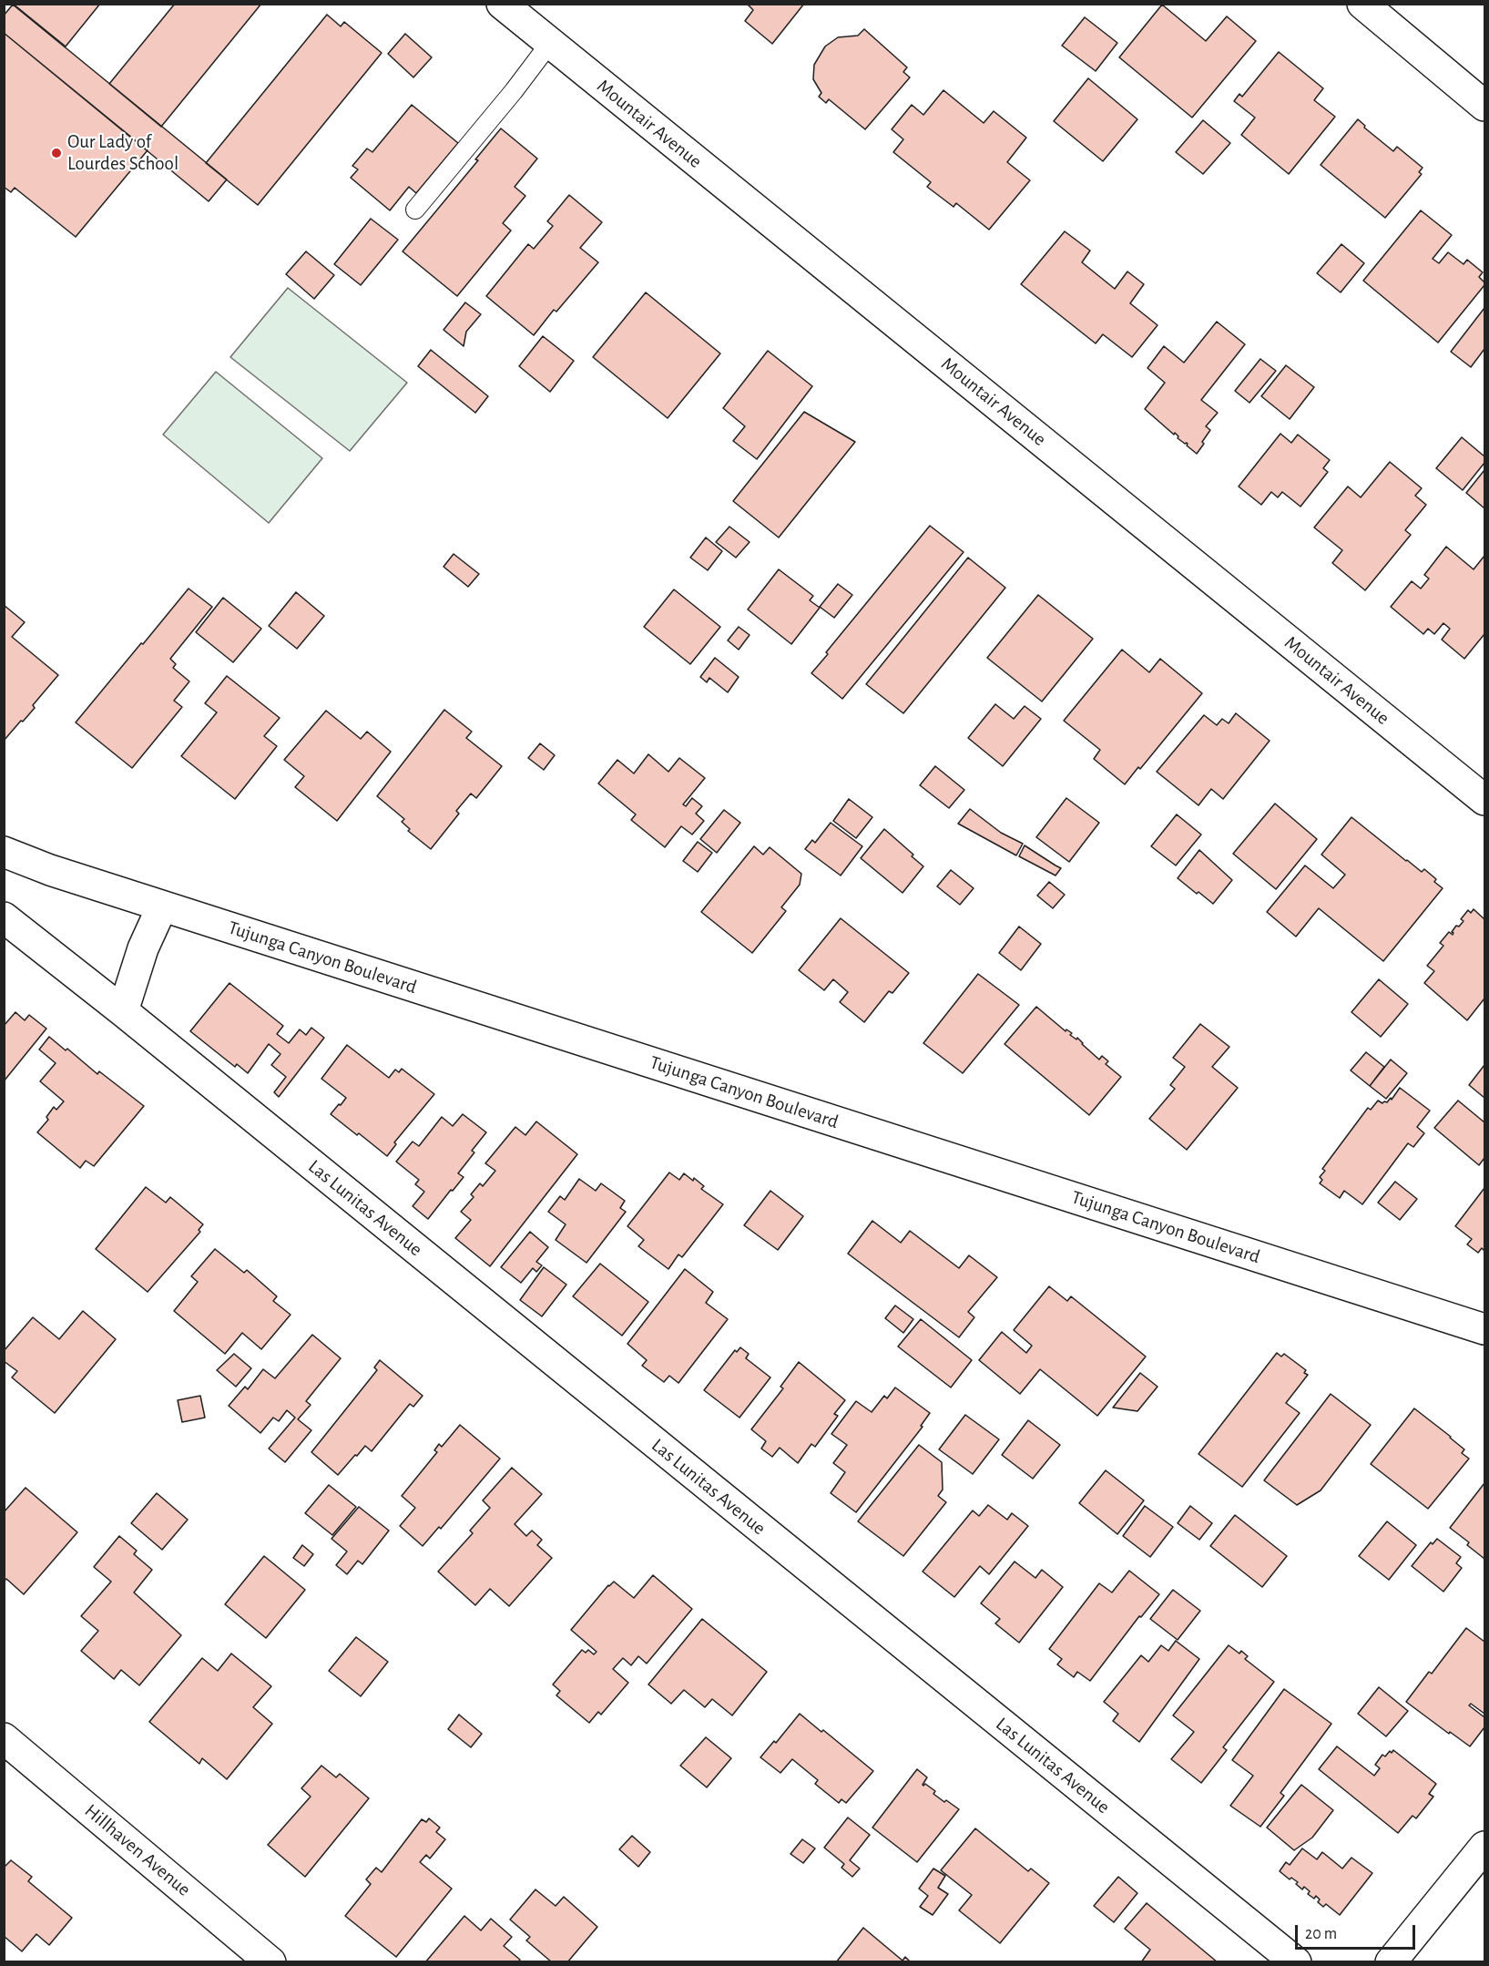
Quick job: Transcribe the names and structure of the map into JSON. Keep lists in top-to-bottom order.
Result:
{
  "streets": {
    "street": [
      "Mountair Avenue",
      "Tujunga Canyon Boulevard",
      "Las Lunitas Avenue",
      "Hillhaven Avenue"
    ]
  },
  "places": ["Our Lady of Lourdes School"],
  "scale_bar": "20 m"
}
